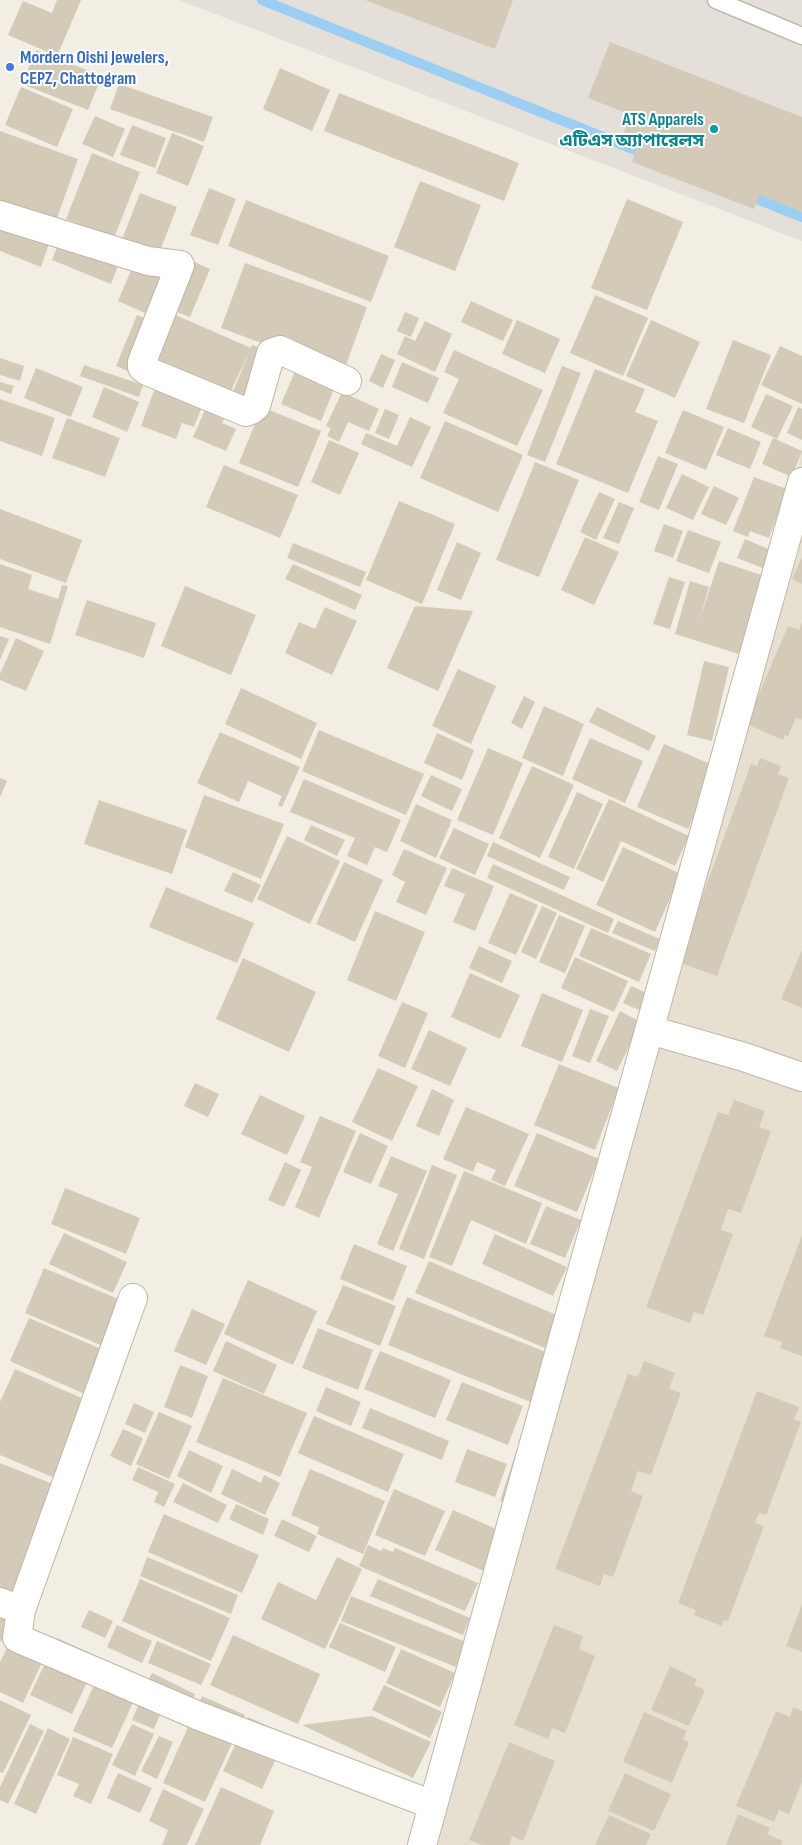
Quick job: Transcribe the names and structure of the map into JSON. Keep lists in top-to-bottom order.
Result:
{
  "places": ["Mordern Oishi Jewelers, CEPZ, Chattogram", "ATS Apparels এটিএস অ্যাপারেলস"]
}
